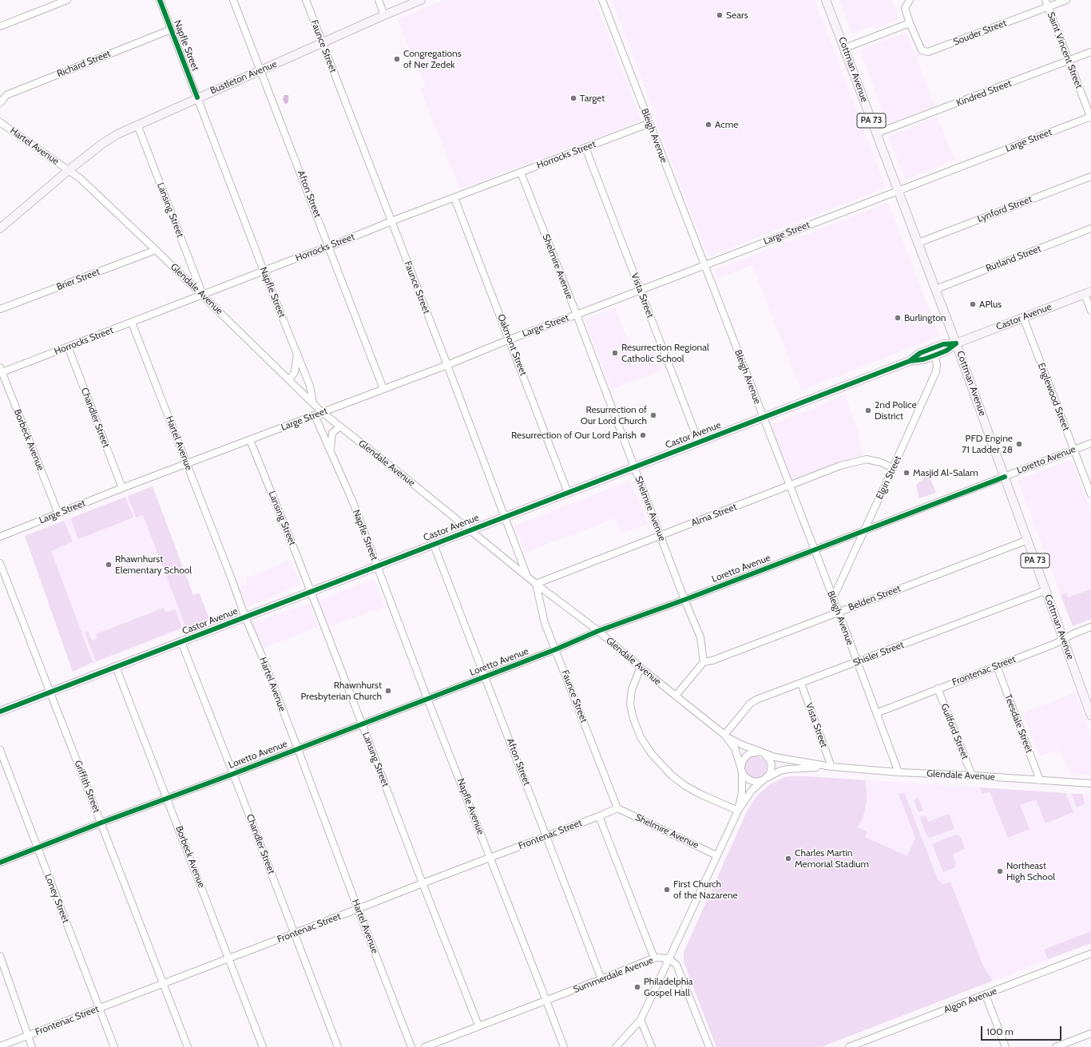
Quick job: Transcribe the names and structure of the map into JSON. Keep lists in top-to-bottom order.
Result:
{
  "streets": {
    "main road": [
      "Cottman Avenue",
      "Bustleton Avenue",
      "PA 73",
      "Castor Avenue"
    ],
    "street": [
      "Souder Street",
      "Napfle Street",
      "Faunce Street",
      "Saint Vincent Street",
      "Richard Street",
      "Kindred Street",
      "Bleigh Avenue",
      "Large Street",
      "Hartel Avenue",
      "Horrocks Street",
      "Afton Street",
      "Lynford Street",
      "Lansing Street",
      "Rutland Street",
      "Shelmire Avenue",
      "Brier Street",
      "Glendale Avenue",
      "Vista Street",
      "Oakmont Street",
      "Englewood Street",
      "Chandler Street",
      "Borbeck Avenue",
      "Loretto Avenue",
      "Elgin Street",
      "Alma Street",
      "Belden Street",
      "Shisler Street",
      "Frontenac Street",
      "Teesdale Street",
      "Guilford Street",
      "Griffith Street",
      "Napfle Avenue",
      "Loney Street",
      "Summerdale Avenue",
      "Algon Avenue"
    ]
  },
  "crossings": [
    ["Souder Street", "Saint Vincent Street"],
    ["Napfle Street", "Richard Street"],
    ["Napfle Street", "Bustleton Avenue"],
    ["Napfle Street", "Large Street"],
    ["Napfle Street", "Horrocks Street"],
    ["Napfle Street", "Glendale Avenue"],
    ["Napfle Street", "Castor Avenue"],
    ["Napfle Street", "Napfle Avenue"],
    ["Faunce Street", "Bustleton Avenue"],
    ["Faunce Street", "Large Street"],
    ["Faunce Street", "Horrocks Street"],
    ["Faunce Street", "Shelmire Avenue"],
    ["Faunce Street", "Glendale Avenue"],
    ["Faunce Street", "Castor Avenue"],
    ["Faunce Street", "Loretto Avenue"],
    ["Faunce Street", "Alma Street"],
    ["Faunce Street", "Frontenac Street"],
    ["Saint Vincent Street", "Kindred Street"],
    ["Saint Vincent Street", "Large Street"],
    ["Cottman Avenue", "Kindred Street"],
    ["Cottman Avenue", "Large Street"],
    ["Cottman Avenue", "Lynford Street"],
    ["Cottman Avenue", "Rutland Street"],
    ["Cottman Avenue", "Castor Avenue"],
    ["Cottman Avenue", "Loretto Avenue"],
    ["Cottman Avenue", "Belden Street"],
    ["Cottman Avenue", "Shisler Street"],
    ["Cottman Avenue", "Frontenac Street"],
    ["Bustleton Avenue", "Hartel Avenue"],
    ["Bustleton Avenue", "Afton Street"],
    ["Bustleton Avenue", "Lansing Street"],
    ["Bustleton Avenue", "Glendale Avenue"],
    ["Bleigh Avenue", "Large Street"],
    ["Bleigh Avenue", "Horrocks Street"],
    ["Bleigh Avenue", "Glendale Avenue"],
    ["Bleigh Avenue", "Castor Avenue"],
    ["Bleigh Avenue", "Loretto Avenue"],
    ["Bleigh Avenue", "Elgin Street"],
    ["Bleigh Avenue", "Alma Street"],
    ["Bleigh Avenue", "Belden Street"],
    ["Bleigh Avenue", "Shisler Street"],
    ["Bleigh Avenue", "Frontenac Street"],
    ["Large Street", "Hartel Avenue"],
    ["Large Street", "Afton Street"],
    ["Large Street", "Lansing Street"],
    ["Large Street", "Shelmire Avenue"],
    ["Large Street", "Glendale Avenue"],
    ["Large Street", "Vista Street"],
    ["Large Street", "Oakmont Street"],
    ["Large Street", "Chandler Street"],
    ["Large Street", "Borbeck Avenue"],
    ["Hartel Avenue", "Horrocks Street"],
    ["Hartel Avenue", "Glendale Avenue"],
    ["Hartel Avenue", "Castor Avenue"],
    ["Hartel Avenue", "Loretto Avenue"],
    ["Hartel Avenue", "Frontenac Street"],
    ["Horrocks Street", "Afton Street"],
    ["Horrocks Street", "Lansing Street"],
    ["Horrocks Street", "Shelmire Avenue"],
    ["Horrocks Street", "Glendale Avenue"],
    ["Horrocks Street", "Vista Street"],
    ["Horrocks Street", "Oakmont Street"],
    ["Horrocks Street", "Chandler Street"],
    ["Horrocks Street", "Borbeck Avenue"],
    ["Afton Street", "Castor Avenue"],
    ["Afton Street", "Loretto Avenue"],
    ["Afton Street", "Frontenac Street"],
    ["Afton Street", "Summerdale Avenue"],
    ["Lansing Street", "Glendale Avenue"],
    ["Lansing Street", "Castor Avenue"],
    ["Lansing Street", "Loretto Avenue"],
    ["Lansing Street", "Frontenac Street"],
    ["Lansing Street", "Summerdale Avenue"],
    ["Shelmire Avenue", "Castor Avenue"],
    ["Shelmire Avenue", "Loretto Avenue"],
    ["Shelmire Avenue", "Alma Street"],
    ["Shelmire Avenue", "Belden Street"],
    ["Shelmire Avenue", "Frontenac Street"],
    ["Brier Street", "Glendale Avenue"],
    ["Glendale Avenue", "Vista Street"],
    ["Glendale Avenue", "Castor Avenue"],
    ["Glendale Avenue", "Loretto Avenue"],
    ["Glendale Avenue", "Alma Street"],
    ["Glendale Avenue", "Shisler Street"],
    ["Glendale Avenue", "Teesdale Street"],
    ["Glendale Avenue", "Guilford Street"],
    ["Vista Street", "Castor Avenue"],
    ["Vista Street", "Shisler Street"],
    ["Castor Avenue", "Oakmont Street"],
    ["Castor Avenue", "Englewood Street"],
    ["Castor Avenue", "Chandler Street"],
    ["Castor Avenue", "Borbeck Avenue"],
    ["Castor Avenue", "Elgin Street"],
    ["Castor Avenue", "Griffith Street"],
    ["Castor Avenue", "Napfle Avenue"],
    ["Englewood Street", "Loretto Avenue"],
    ["Chandler Street", "Loretto Avenue"],
    ["Chandler Street", "Frontenac Street"],
    ["Borbeck Avenue", "Loretto Avenue"],
    ["Borbeck Avenue", "Frontenac Street"],
    ["Loretto Avenue", "Elgin Street"],
    ["Loretto Avenue", "Griffith Street"],
    ["Loretto Avenue", "Napfle Avenue"],
    ["Loretto Avenue", "Loney Street"],
    ["Elgin Street", "Alma Street"],
    ["Frontenac Street", "Teesdale Street"],
    ["Frontenac Street", "Guilford Street"],
    ["Frontenac Street", "Griffith Street"],
    ["Frontenac Street", "Napfle Avenue"],
    ["Frontenac Street", "Loney Street"],
    ["Napfle Avenue", "Summerdale Avenue"]
  ],
  "places": [
    "Sears",
    "Congregations of Ner Zedek",
    "Target",
    "Acme",
    "APlus",
    "Burlington",
    "Resurrection Regional Catholic School",
    "2nd Police District",
    "Resurrection of Our Lord Church",
    "Resurrection of Our Lord Parish",
    "PFD Engine 71 Ladder 28",
    "Masjid Al-Salam",
    "Rhawnhurst Elementary School",
    "Rhawnhurst Presbyterian Church",
    "Charles Martin Memorial Stadium",
    "Northeast High School",
    "First Church of the Nazarene",
    "Philadelphia Gospel Hall"
  ],
  "scale_bar": "100 m"
}
